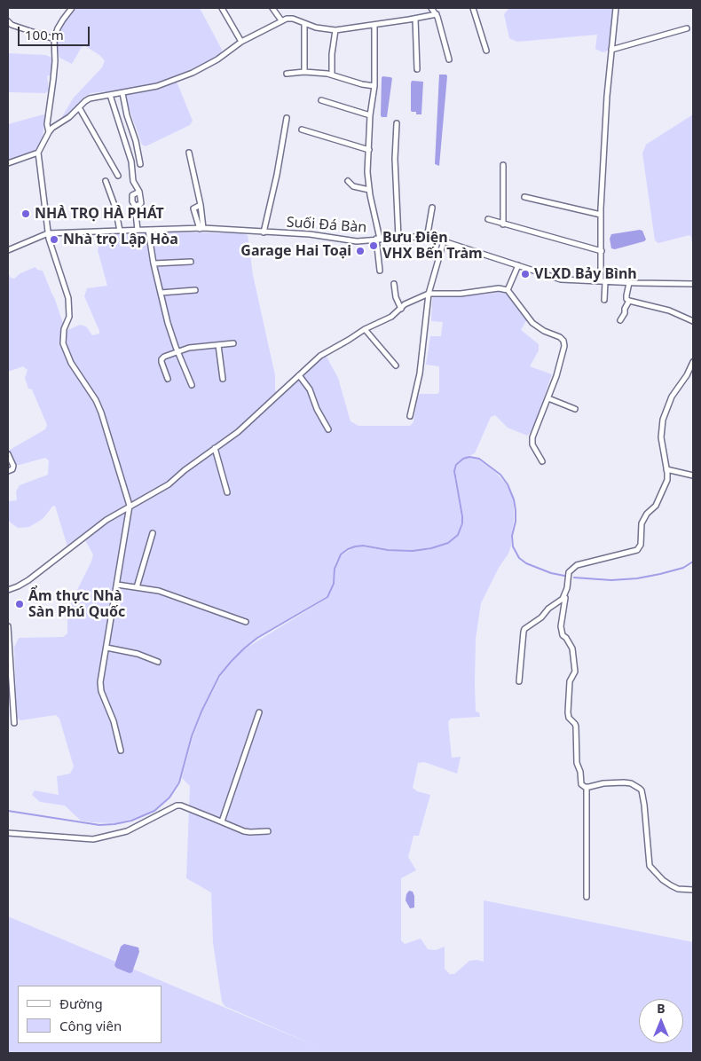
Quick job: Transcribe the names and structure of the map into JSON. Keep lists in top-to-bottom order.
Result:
{
  "streets": {
    "street": ["Suối Đá Bàn"]
  },
  "places": [
    "NHÀ TRỌ HÀ PHÁT",
    "Nhà trọ Lập Hòa",
    "Bưu Điện VHX Bến Tràm",
    "Garage Hai Toại",
    "VLXD Bảy Bình",
    "Ẩm thực Nhà Sàn Phú Quốc"
  ],
  "legend": ["Đường", "Công viên"],
  "scale_bar": "100 m",
  "north": "top"
}
